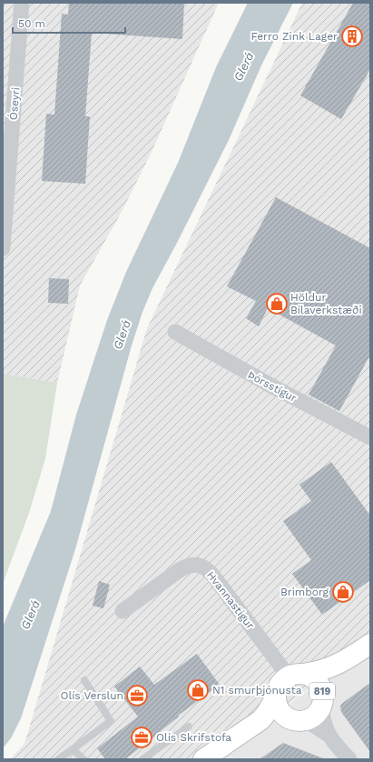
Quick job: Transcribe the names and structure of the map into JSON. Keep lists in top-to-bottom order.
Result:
{
  "streets": {
    "main road": ["819"],
    "street": ["Óseyri", "Þórsstígur", "Hvannastígur"]
  },
  "crossings": [
    ["Hvannastígur", "819"]
  ],
  "water": ["Glerá"],
  "places": {
    "building": ["Ferro Zink Lager"],
    "shop": ["Höldur Bílaverkstæði", "Brimborg", "N1 smurþjónusta"],
    "office": ["Olís Verslun", "Olís Skrifstofa"]
  },
  "scale_bar": "50 m"
}
